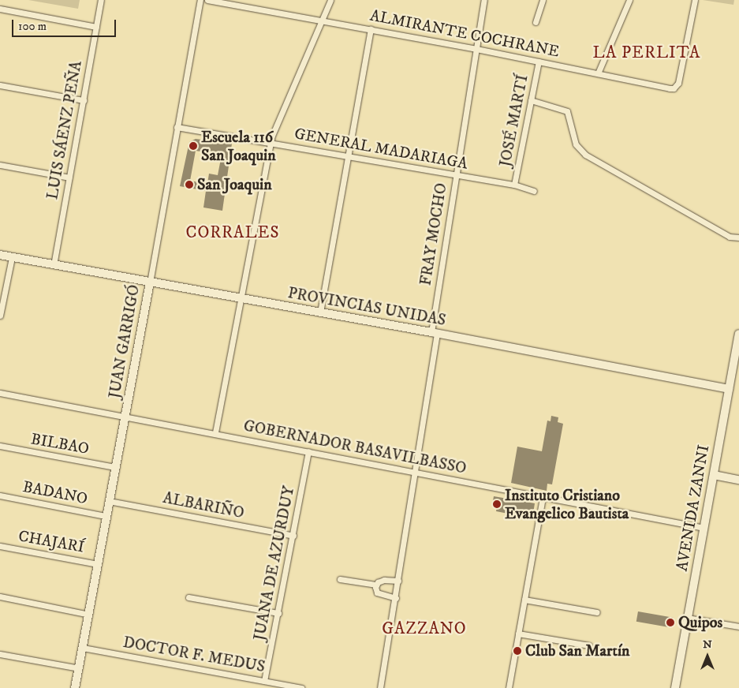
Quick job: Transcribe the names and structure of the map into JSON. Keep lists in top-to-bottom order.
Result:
{
  "streets": {
    "street": [
      "ALMIRANTE COCHRANE",
      "JOSÉ MARTÍ",
      "LUIS SÁENZ PEÑA",
      "GENERAL MADARIAGA",
      "FRAY MOCHO",
      "PROVINCIAS UNIDAS",
      "JUAN GARRIGÓ",
      "BILBAO",
      "GOBERNADOR BASAVILBASSO",
      "BADANO",
      "ALBARIÑO",
      "AVENIDA ZANNI",
      "CHAJARÍ",
      "JUANA DE AZURDUY",
      "DOCTOR F. MEDUS"
    ]
  },
  "crossings": [
    ["ALMIRANTE COCHRANE", "JOSÉ MARTÍ"],
    ["ALMIRANTE COCHRANE", "FRAY MOCHO"],
    ["JOSÉ MARTÍ", "GENERAL MADARIAGA"],
    ["LUIS SÁENZ PEÑA", "PROVINCIAS UNIDAS"],
    ["GENERAL MADARIAGA", "FRAY MOCHO"],
    ["GENERAL MADARIAGA", "JUAN GARRIGÓ"],
    ["FRAY MOCHO", "PROVINCIAS UNIDAS"],
    ["FRAY MOCHO", "GOBERNADOR BASAVILBASSO"],
    ["PROVINCIAS UNIDAS", "JUAN GARRIGÓ"],
    ["PROVINCIAS UNIDAS", "AVENIDA ZANNI"],
    ["JUAN GARRIGÓ", "BILBAO"],
    ["JUAN GARRIGÓ", "GOBERNADOR BASAVILBASSO"],
    ["JUAN GARRIGÓ", "BADANO"],
    ["JUAN GARRIGÓ", "ALBARIÑO"],
    ["JUAN GARRIGÓ", "CHAJARÍ"],
    ["JUAN GARRIGÓ", "DOCTOR F. MEDUS"],
    ["GOBERNADOR BASAVILBASSO", "AVENIDA ZANNI"],
    ["GOBERNADOR BASAVILBASSO", "JUANA DE AZURDUY"],
    ["ALBARIÑO", "JUANA DE AZURDUY"],
    ["JUANA DE AZURDUY", "DOCTOR F. MEDUS"]
  ],
  "districts": ["LA PERLITA", "CORRALES", "GAZZANO"],
  "places": [
    "Escuela 116 San Joaquin",
    "San Joaquin",
    "Instituto Cristiano Evangelico Bautista",
    "Quipos",
    "Club San Martín"
  ],
  "scale_bar": "100 m",
  "north": "top"
}
